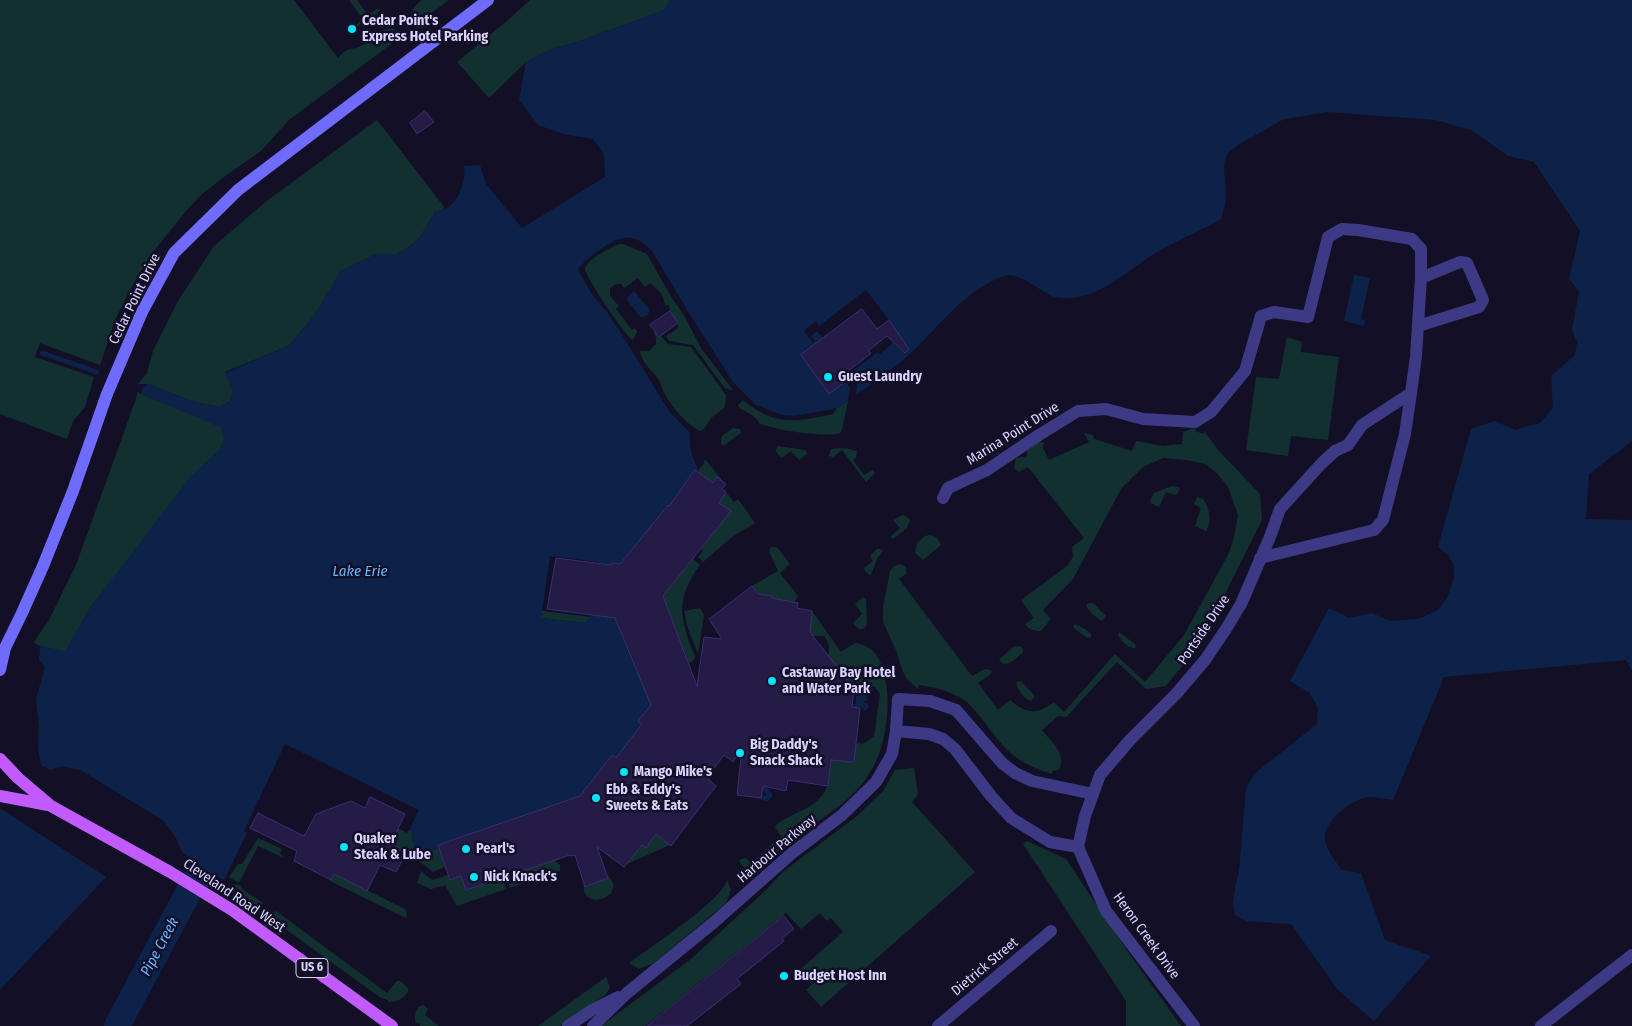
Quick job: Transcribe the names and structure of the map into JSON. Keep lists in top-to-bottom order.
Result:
{
  "streets": {
    "main road": ["Cedar Point Drive", "Cleveland Road West", "US 6"],
    "street": [
      "Marina Point Drive",
      "Portside Drive",
      "Harbour Parkway",
      "Heron Creek Drive",
      "Dietrick Street"
    ]
  },
  "crossings": [
    ["Portside Drive", "Harbour Parkway"],
    ["Portside Drive", "Heron Creek Drive"]
  ],
  "water": ["Lake Erie", "Pipe Creek"],
  "places": [
    "Cedar Point's Express Hotel Parking",
    "Guest Laundry",
    "Castaway Bay Hotel and Water Park",
    "Big Daddy's Snack Shack",
    "Mango Mike's",
    "Ebb & Eddy's Sweets & Eats",
    "Quaker Steak & Lube",
    "Pearl's",
    "Nick Knack's",
    "Budget Host Inn"
  ]
}
